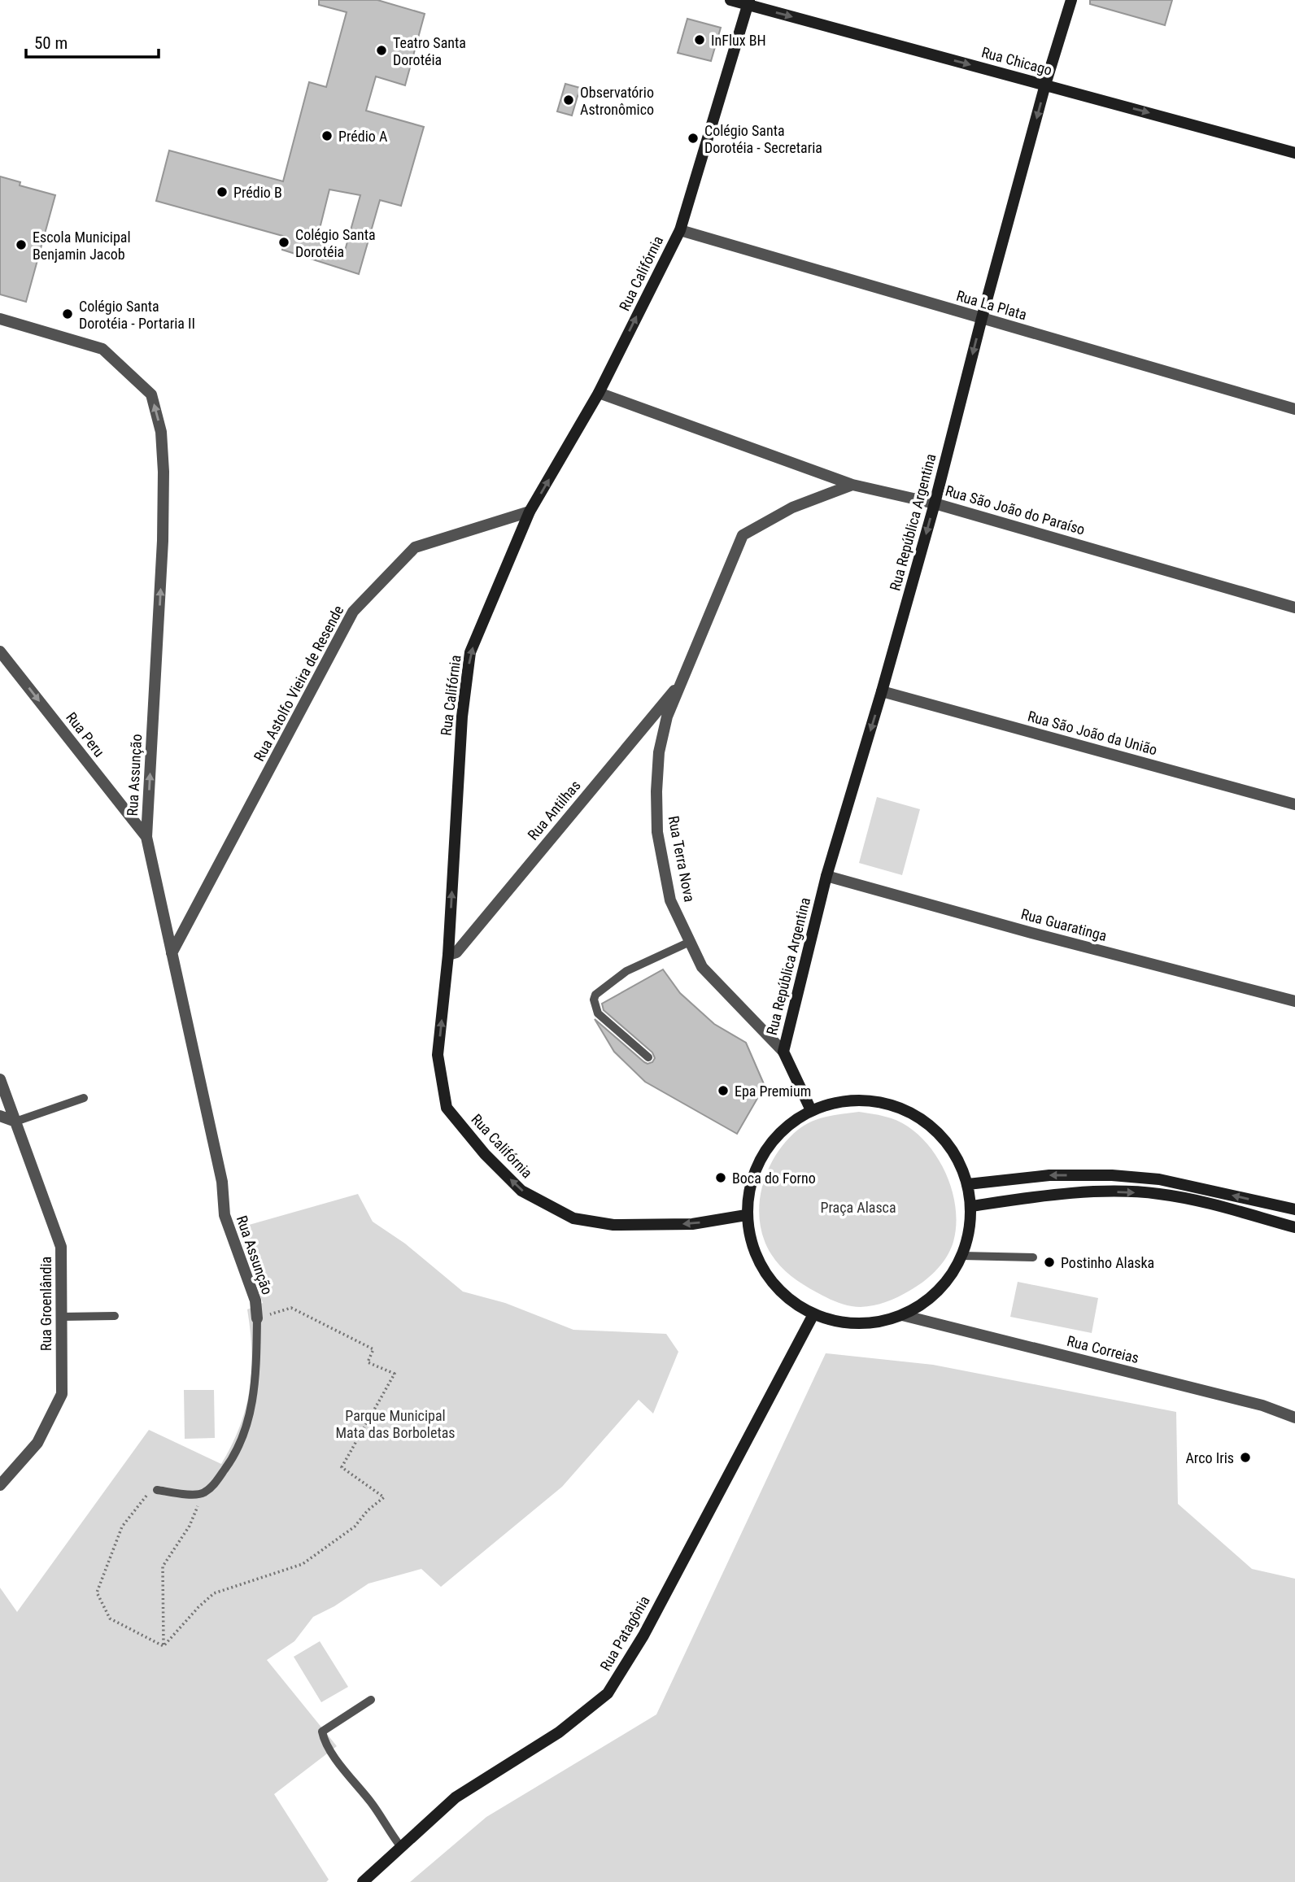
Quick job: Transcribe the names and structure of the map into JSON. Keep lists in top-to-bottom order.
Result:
{
  "streets": {
    "street": [
      "Rua Chicago",
      "Rua Califórnia",
      "Rua La Plata",
      "Rua São João do Paraíso",
      "Rua República Argentina",
      "Rua Astolfo Vieira de Resende",
      "Rua São João da União",
      "Rua Peru",
      "Rua Assunção",
      "Rua Antilhas",
      "Rua Terra Nova",
      "Rua Guaratinga",
      "Rua Groenlândia",
      "Rua Correias",
      "Rua Patagônia"
    ]
  },
  "crossings": [
    ["Rua Chicago", "Rua Califórnia"],
    ["Rua Chicago", "Rua República Argentina"],
    ["Rua Califórnia", "Rua La Plata"],
    ["Rua Califórnia", "Rua São João do Paraíso"],
    ["Rua Califórnia", "Rua Astolfo Vieira de Resende"],
    ["Rua Califórnia", "Rua Antilhas"],
    ["Rua La Plata", "Rua República Argentina"],
    ["Rua São João do Paraíso", "Rua República Argentina"],
    ["Rua São João do Paraíso", "Rua Terra Nova"],
    ["Rua República Argentina", "Rua São João da União"],
    ["Rua República Argentina", "Rua Terra Nova"],
    ["Rua República Argentina", "Rua Guaratinga"],
    ["Rua Astolfo Vieira de Resende", "Rua Assunção"],
    ["Rua Peru", "Rua Assunção"],
    ["Rua Antilhas", "Rua Terra Nova"]
  ],
  "one_way": [
    "Rua Chicago",
    "Rua República Argentina",
    "Rua Peru",
    "Rua Assunção"
  ],
  "parks": ["Praça Alasca", "Parque Municipal Mata das Borboletas"],
  "places": [
    "InFlux BH",
    "Teatro Santa Dorotéia",
    "Observatório Astronômico",
    "Prédio A",
    "Colégio Santa Dorotéia - Secretaria",
    "Prédio B",
    "Colégio Santa Dorotéia",
    "Escola Municipal Benjamin Jacob",
    "Colégio Santa Dorotéia - Portaria II",
    "Epa Premium",
    "Boca do Forno",
    "Postinho Alaska",
    "Arco Iris"
  ],
  "scale_bar": "50 m"
}
